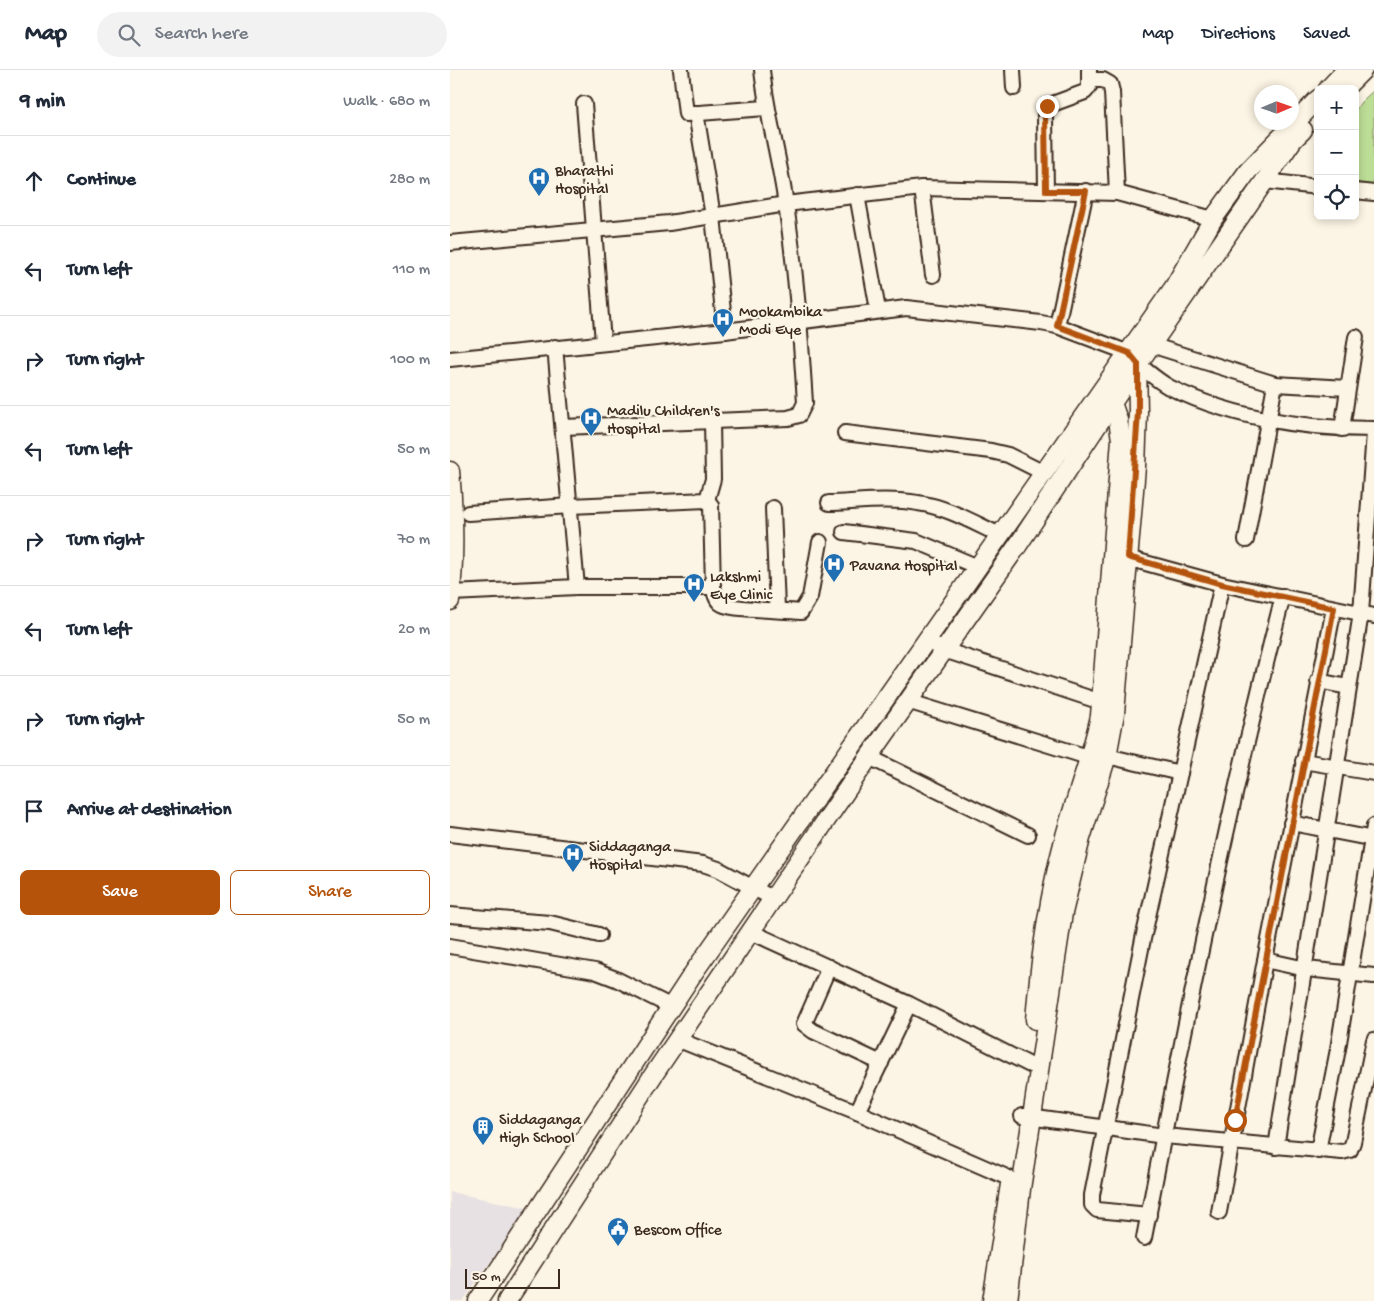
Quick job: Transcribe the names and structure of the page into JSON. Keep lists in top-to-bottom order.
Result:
{
  "places": {
    "hospital": [
      "Bharathi Hospital",
      "Mookambika Modi Eye",
      "Madilu Children's Hospital",
      "Pavana Hospital",
      "Lakshmi Eye Clinic",
      "Siddaganga Hospital"
    ],
    "building": ["Siddaganga High School"],
    "public building": ["Bescom Office"]
  },
  "scale_bar": "50 m",
  "north": "right",
  "page": {
    "header": "Map",
    "search": "Search here",
    "nav": ["Map", "Directions", "Saved"],
    "heading": ["9 min", "Walk · 680 m"],
    "map_buttons": ["+", "−"],
    "list": [
      ["Continue", "280 m"],
      ["Turn left", "110 m"],
      ["Turn right", "100 m"],
      ["Turn left", "50 m"],
      ["Turn right", "70 m"],
      ["Turn left", "20 m"],
      ["Turn right", "50 m"],
      "Arrive at destination"
    ],
    "buttons": ["Save", "Share"],
    "scale": "50 m"
  }
}
